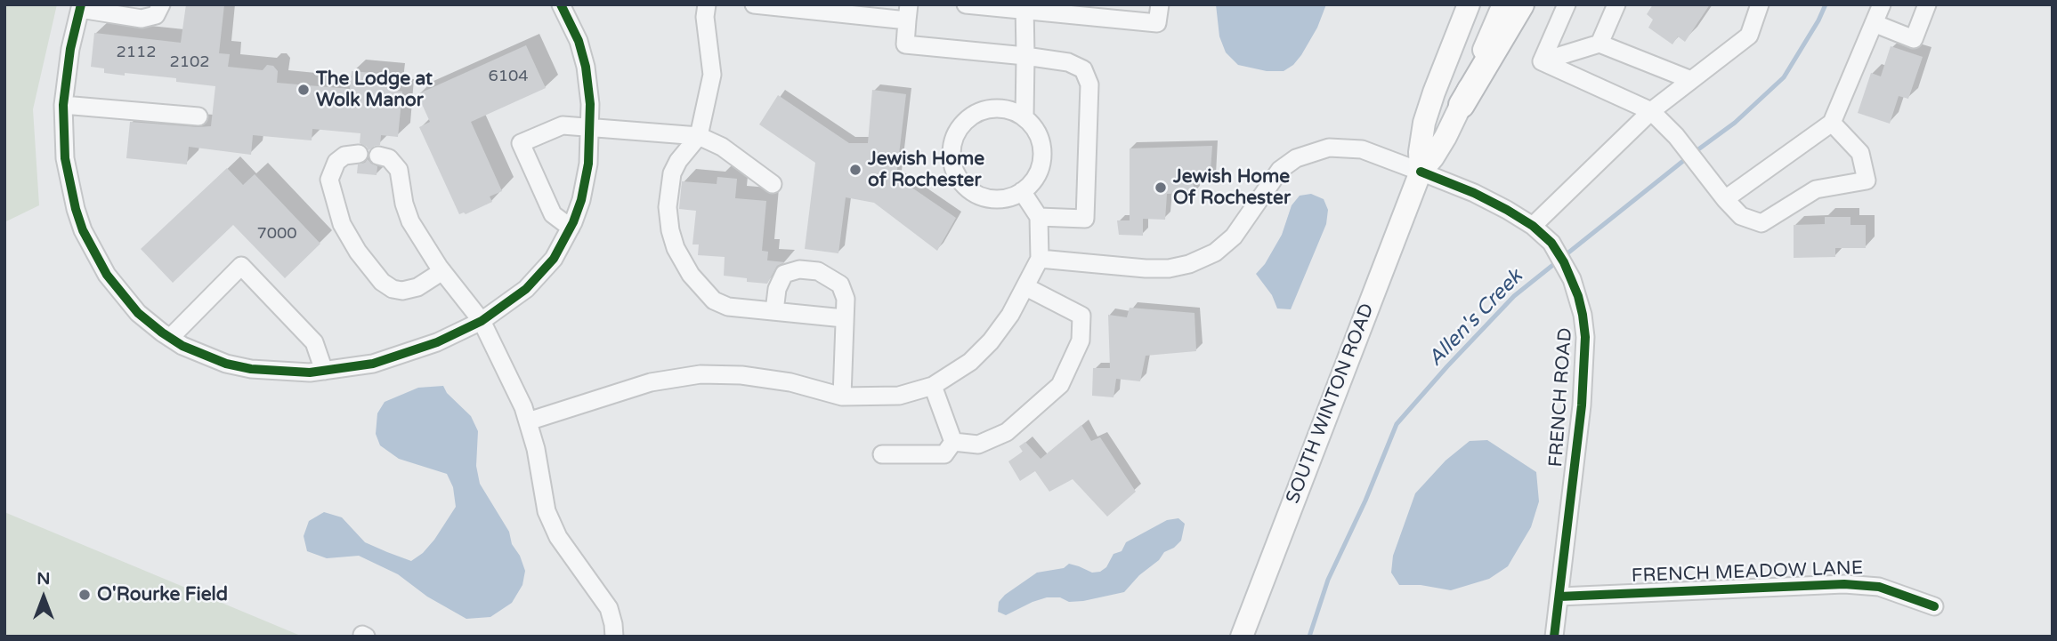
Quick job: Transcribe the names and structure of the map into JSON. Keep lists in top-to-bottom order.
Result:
{
  "streets": {
    "main road": ["SOUTH WINTON ROAD"],
    "street": ["FRENCH ROAD", "FRENCH MEADOW LANE"]
  },
  "crossings": [
    ["FRENCH ROAD", "SOUTH WINTON ROAD"],
    ["FRENCH ROAD", "FRENCH MEADOW LANE"]
  ],
  "water": ["Allen's Creek"],
  "places": [
    "The Lodge at Wolk Manor",
    "Jewish Home of Rochester",
    "Jewish Home Of Rochester",
    "O'Rourke Field"
  ],
  "house_numbers": [
    "2112",
    "2102",
    "6104",
    "7000"
  ],
  "north": "top"
}
